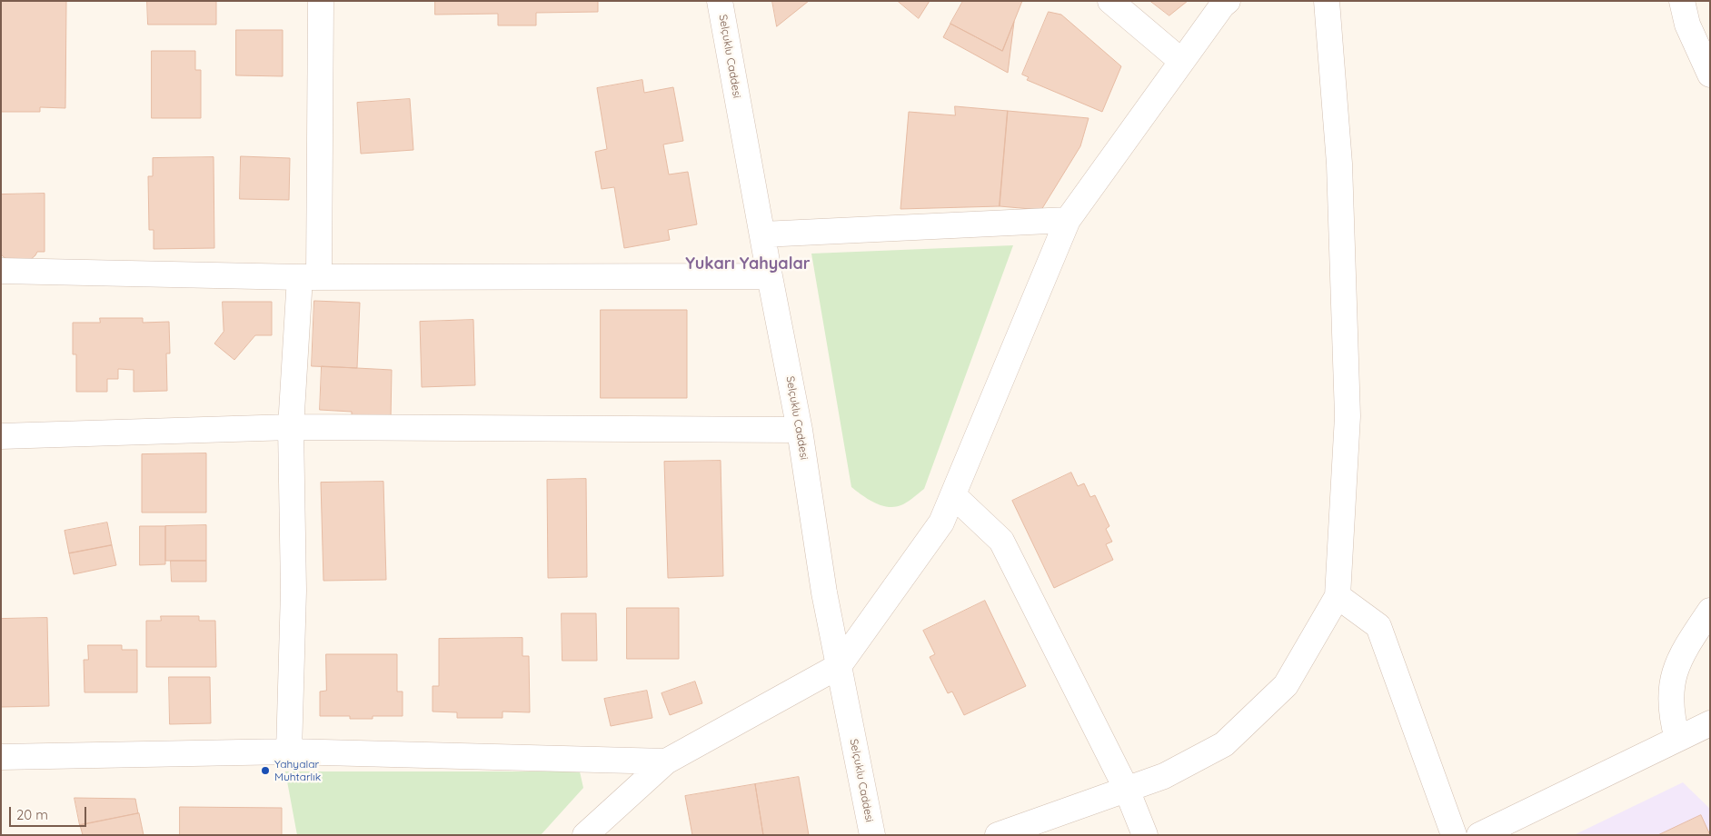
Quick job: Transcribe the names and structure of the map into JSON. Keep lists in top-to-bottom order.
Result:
{
  "streets": {
    "street": ["Selçuklu Caddesi"]
  },
  "districts": ["Yukarı Yahyalar"],
  "places": ["Yahyalar Muhtarlık"],
  "scale_bar": "20 m"
}
